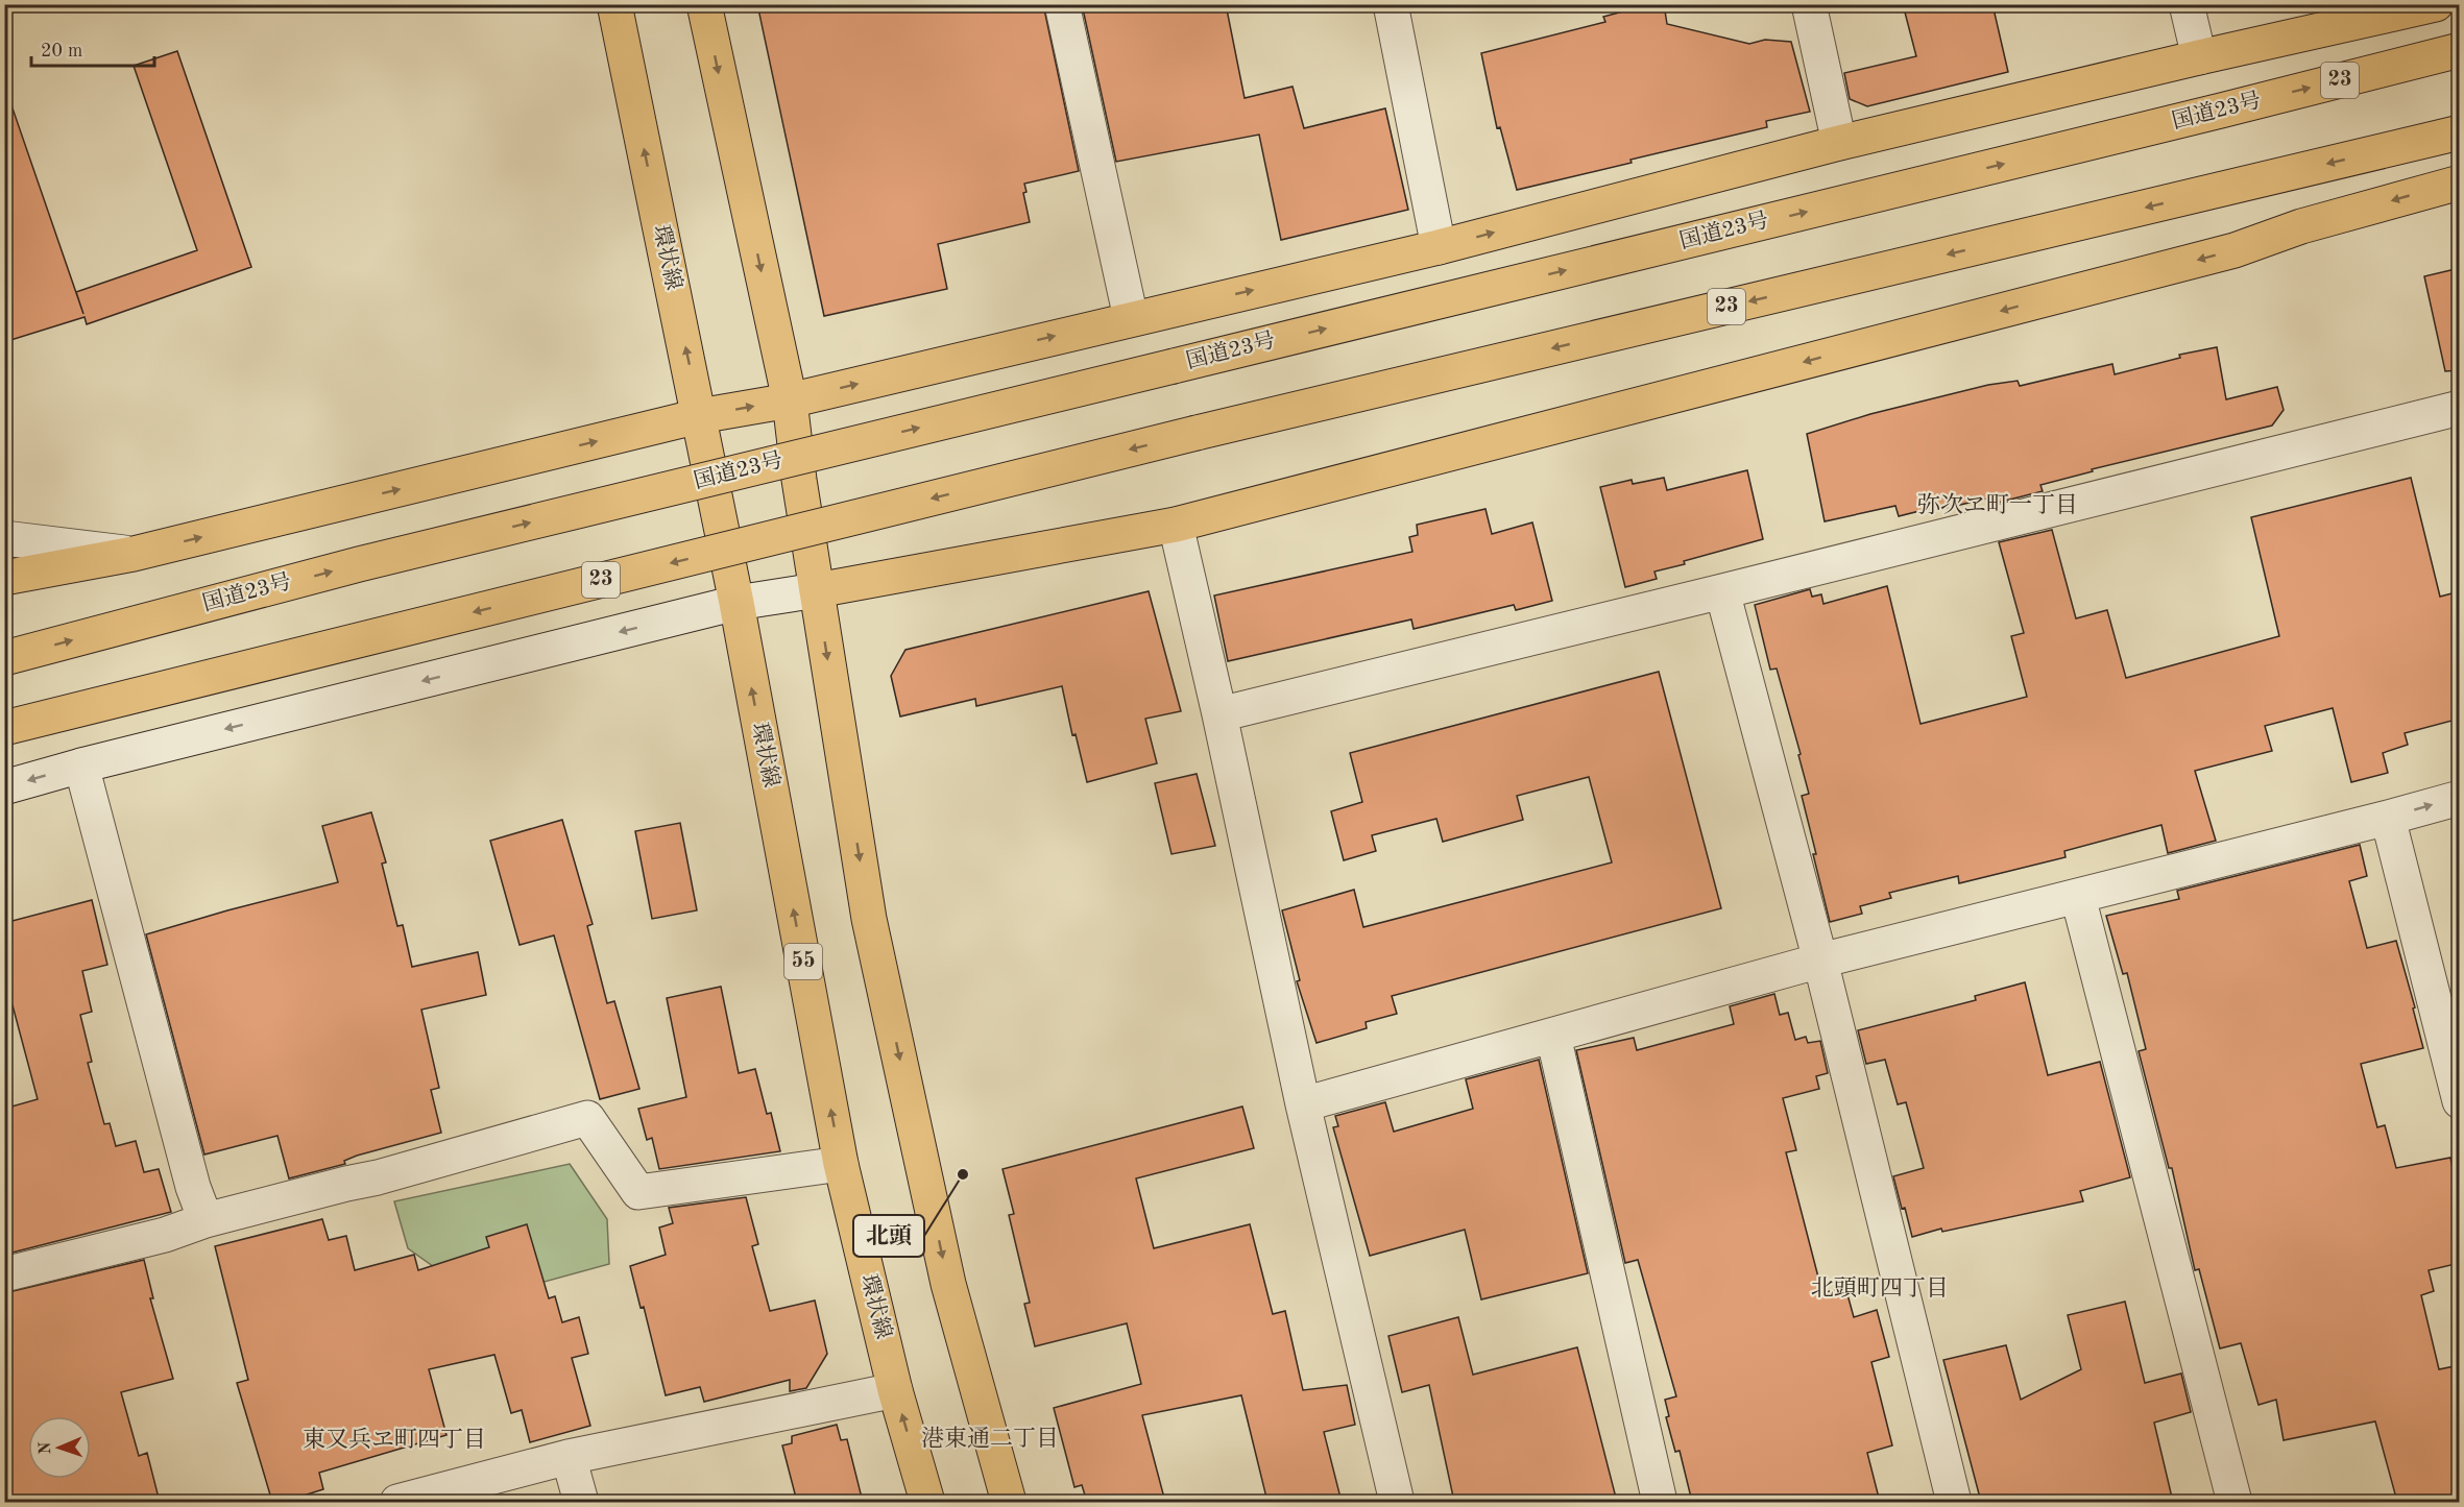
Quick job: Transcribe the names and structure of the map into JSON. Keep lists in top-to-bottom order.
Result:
{
  "streets": {
    "main road": [
      "23",
      "国道23号",
      "環状線",
      "55"
    ]
  },
  "districts": [
    "弥次ヱ町一丁目",
    "北頭町四丁目",
    "港東通二丁目",
    "東又兵ヱ町四丁目"
  ],
  "places": ["北頭"],
  "scale_bar": "20 m",
  "north": "left"
}
